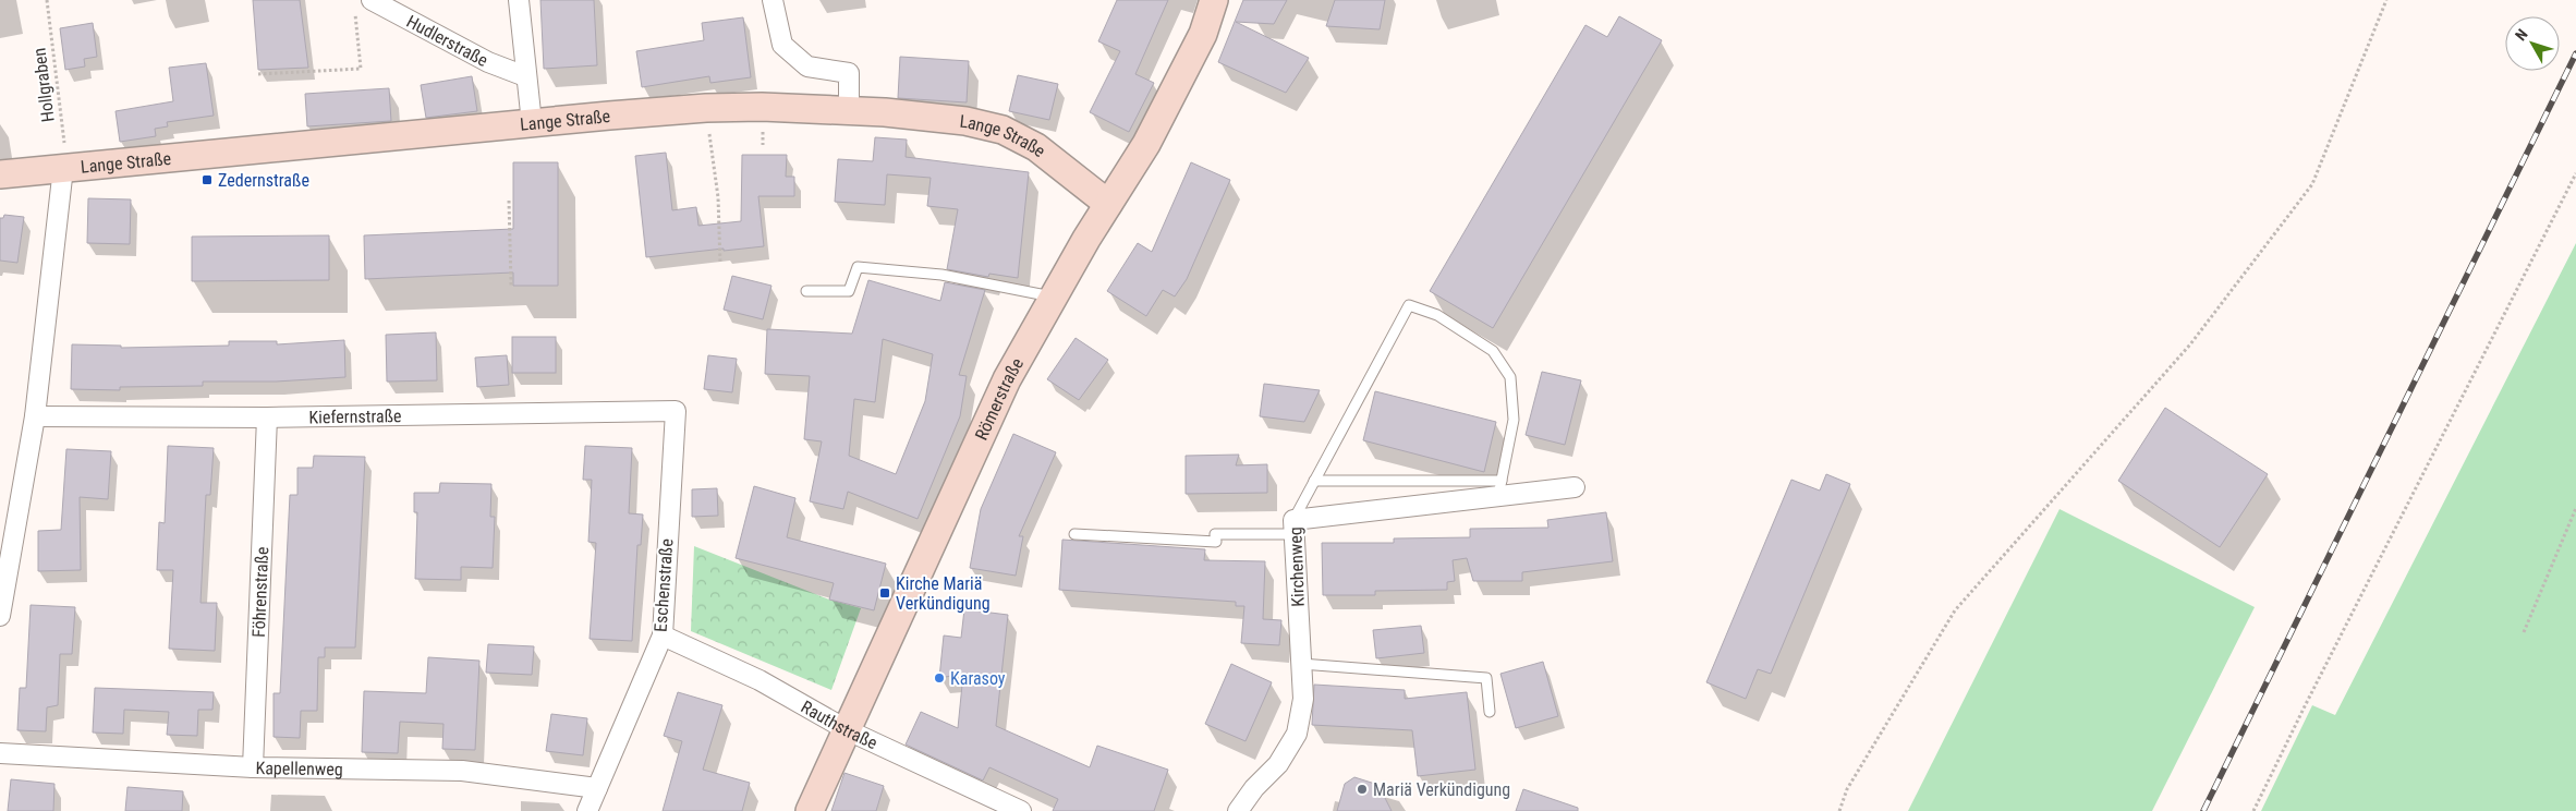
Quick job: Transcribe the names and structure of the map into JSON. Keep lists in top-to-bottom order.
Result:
{
  "streets": {
    "street": [
      "Hudlerstraße",
      "Lange Straße",
      "Römerstraße",
      "Kiefernstraße",
      "Kirchenweg",
      "Eschenstraße",
      "Föhrenstraße",
      "Rauthstraße",
      "Kapellenweg"
    ],
    "path": ["Hollgraben"]
  },
  "crossings": [
    ["Hollgraben", "Lange Straße"],
    ["Lange Straße", "Römerstraße"],
    ["Römerstraße", "Rauthstraße"],
    ["Kiefernstraße", "Eschenstraße"],
    ["Kiefernstraße", "Föhrenstraße"],
    ["Eschenstraße", "Rauthstraße"],
    ["Eschenstraße", "Kapellenweg"],
    ["Föhrenstraße", "Kapellenweg"]
  ],
  "places": {
    "transit": ["Zedernstraße", "Kirche Mariä Verkündigung"],
    "other": ["Karasoy", "Mariä Verkündigung"]
  },
  "north": "top left"
}
